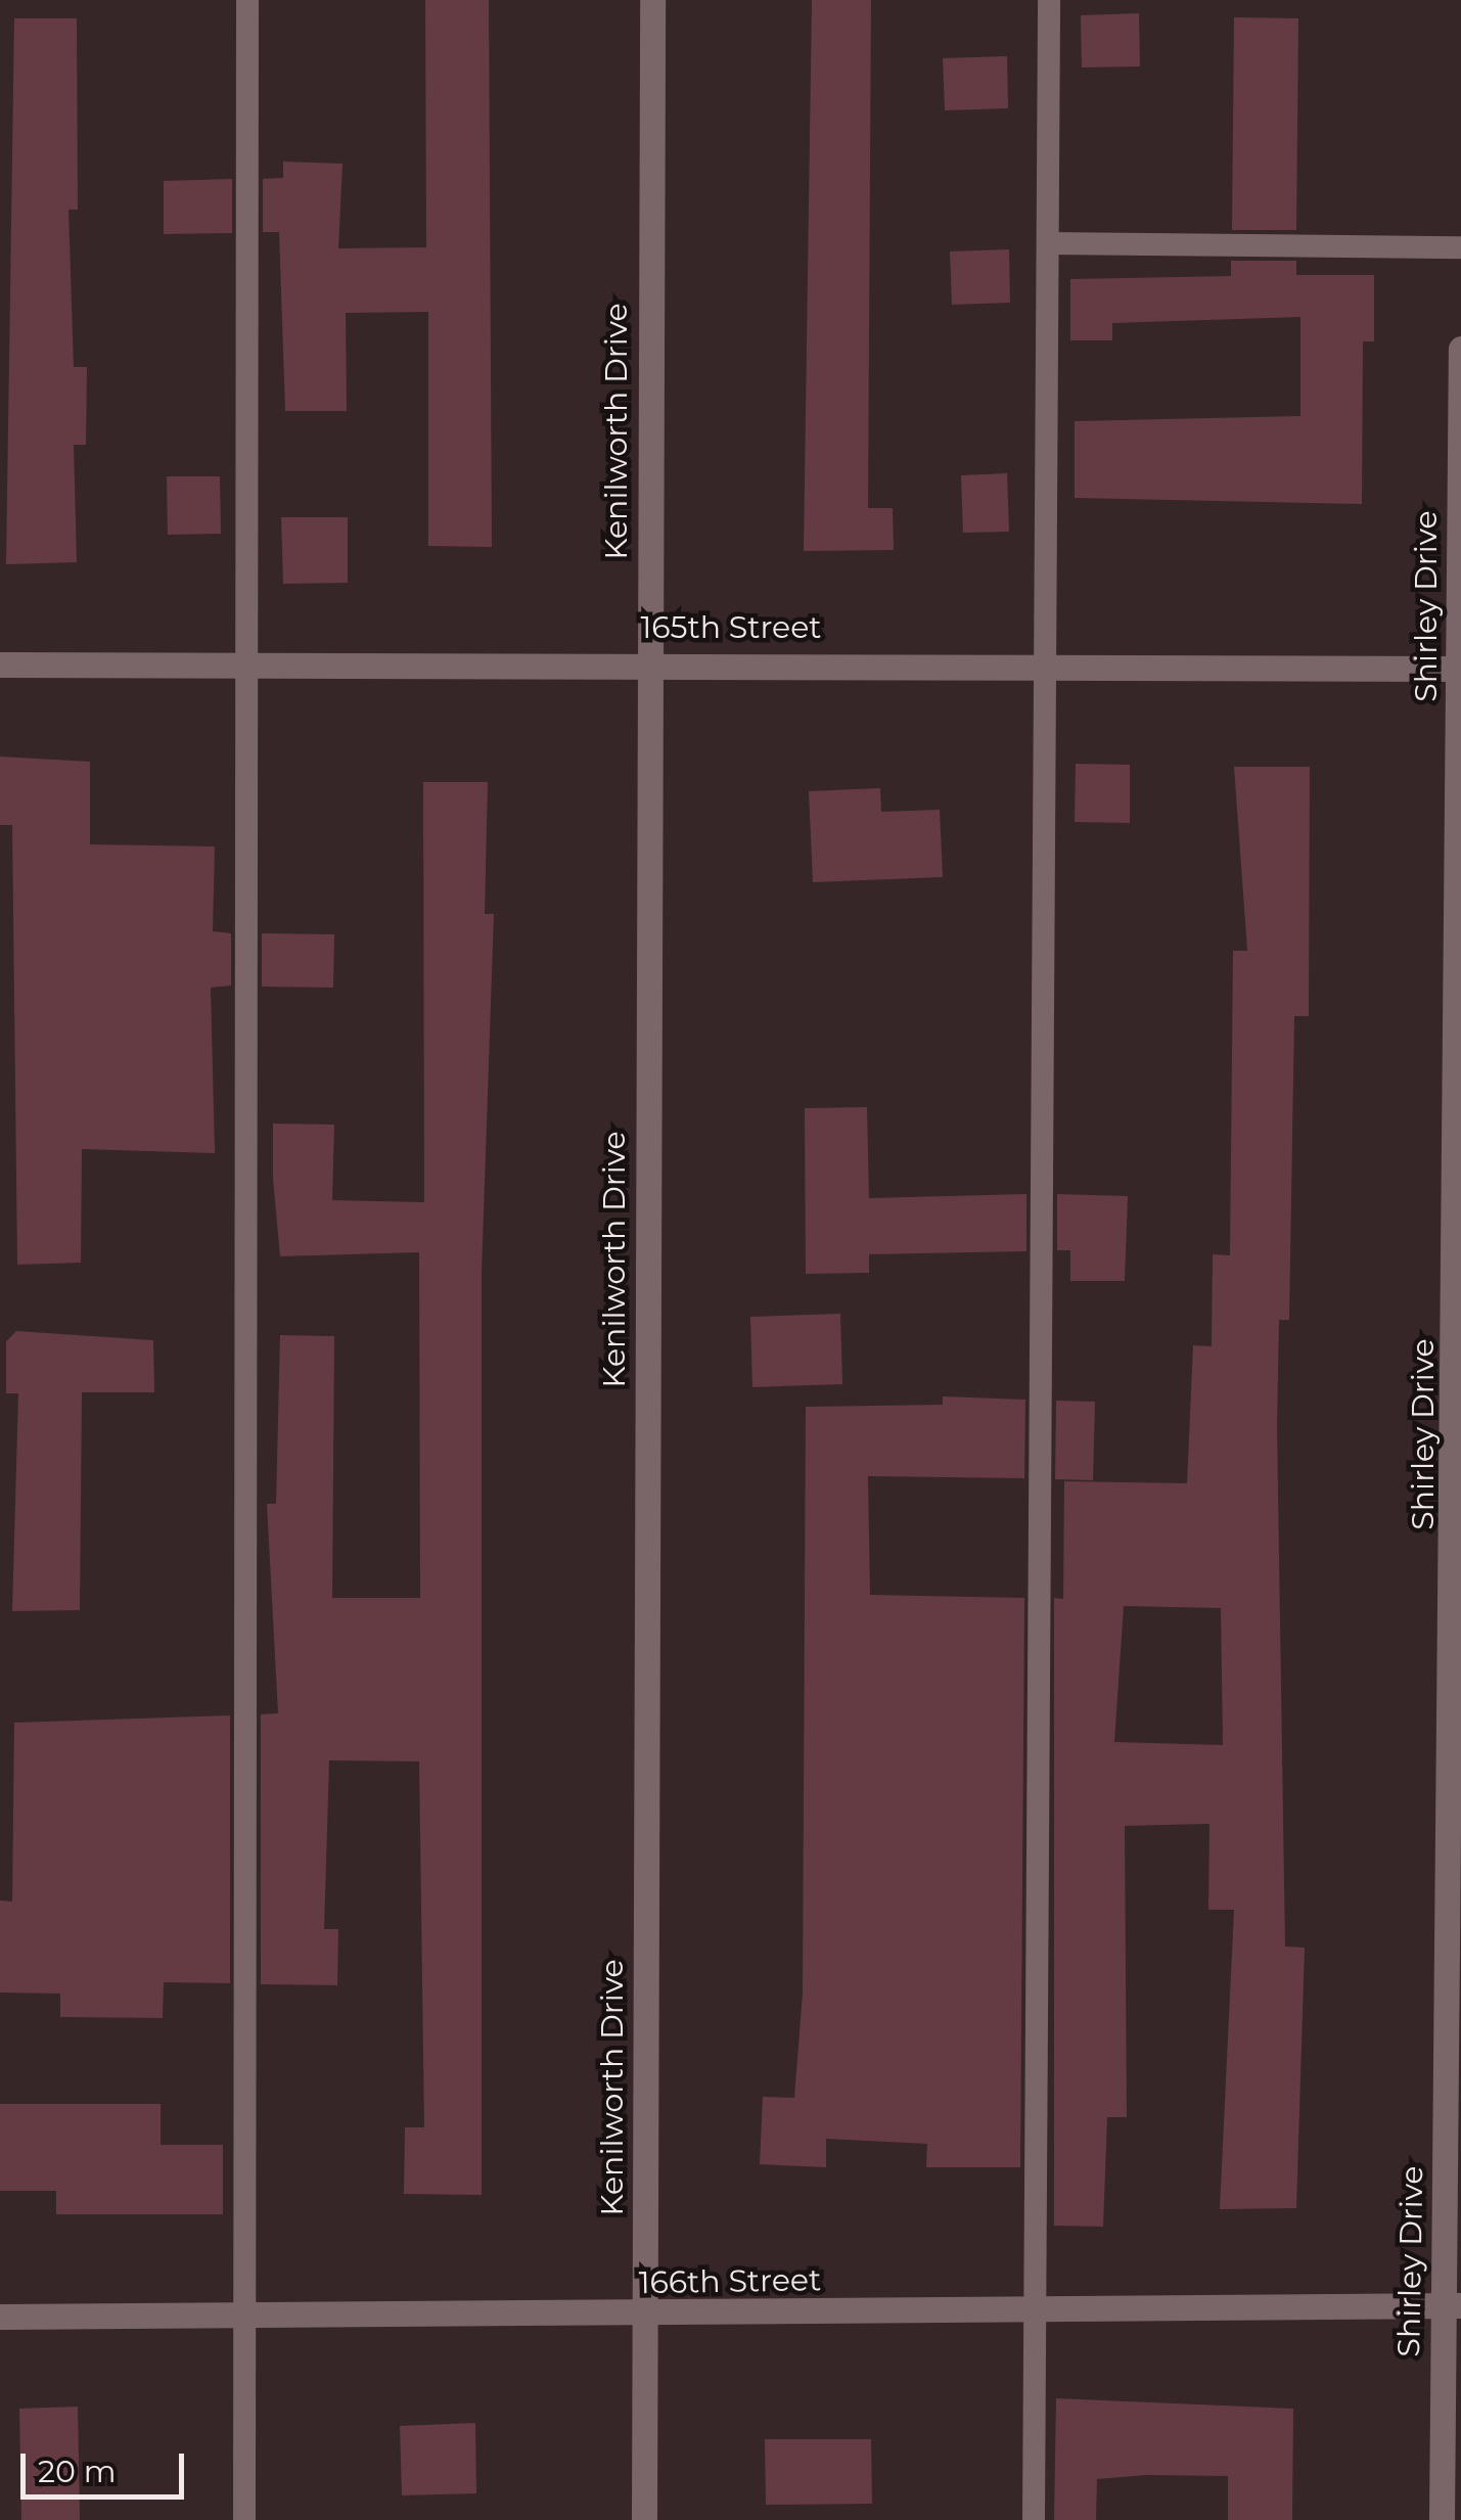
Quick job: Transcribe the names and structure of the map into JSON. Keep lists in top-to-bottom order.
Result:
{
  "streets": {
    "street": [
      "Kenilworth Drive",
      "Shirley Drive",
      "165th Street",
      "166th Street"
    ]
  },
  "crossings": [
    ["Kenilworth Drive", "165th Street"],
    ["Kenilworth Drive", "166th Street"],
    ["Shirley Drive", "165th Street"],
    ["Shirley Drive", "166th Street"]
  ],
  "scale_bar": "20 m"
}
